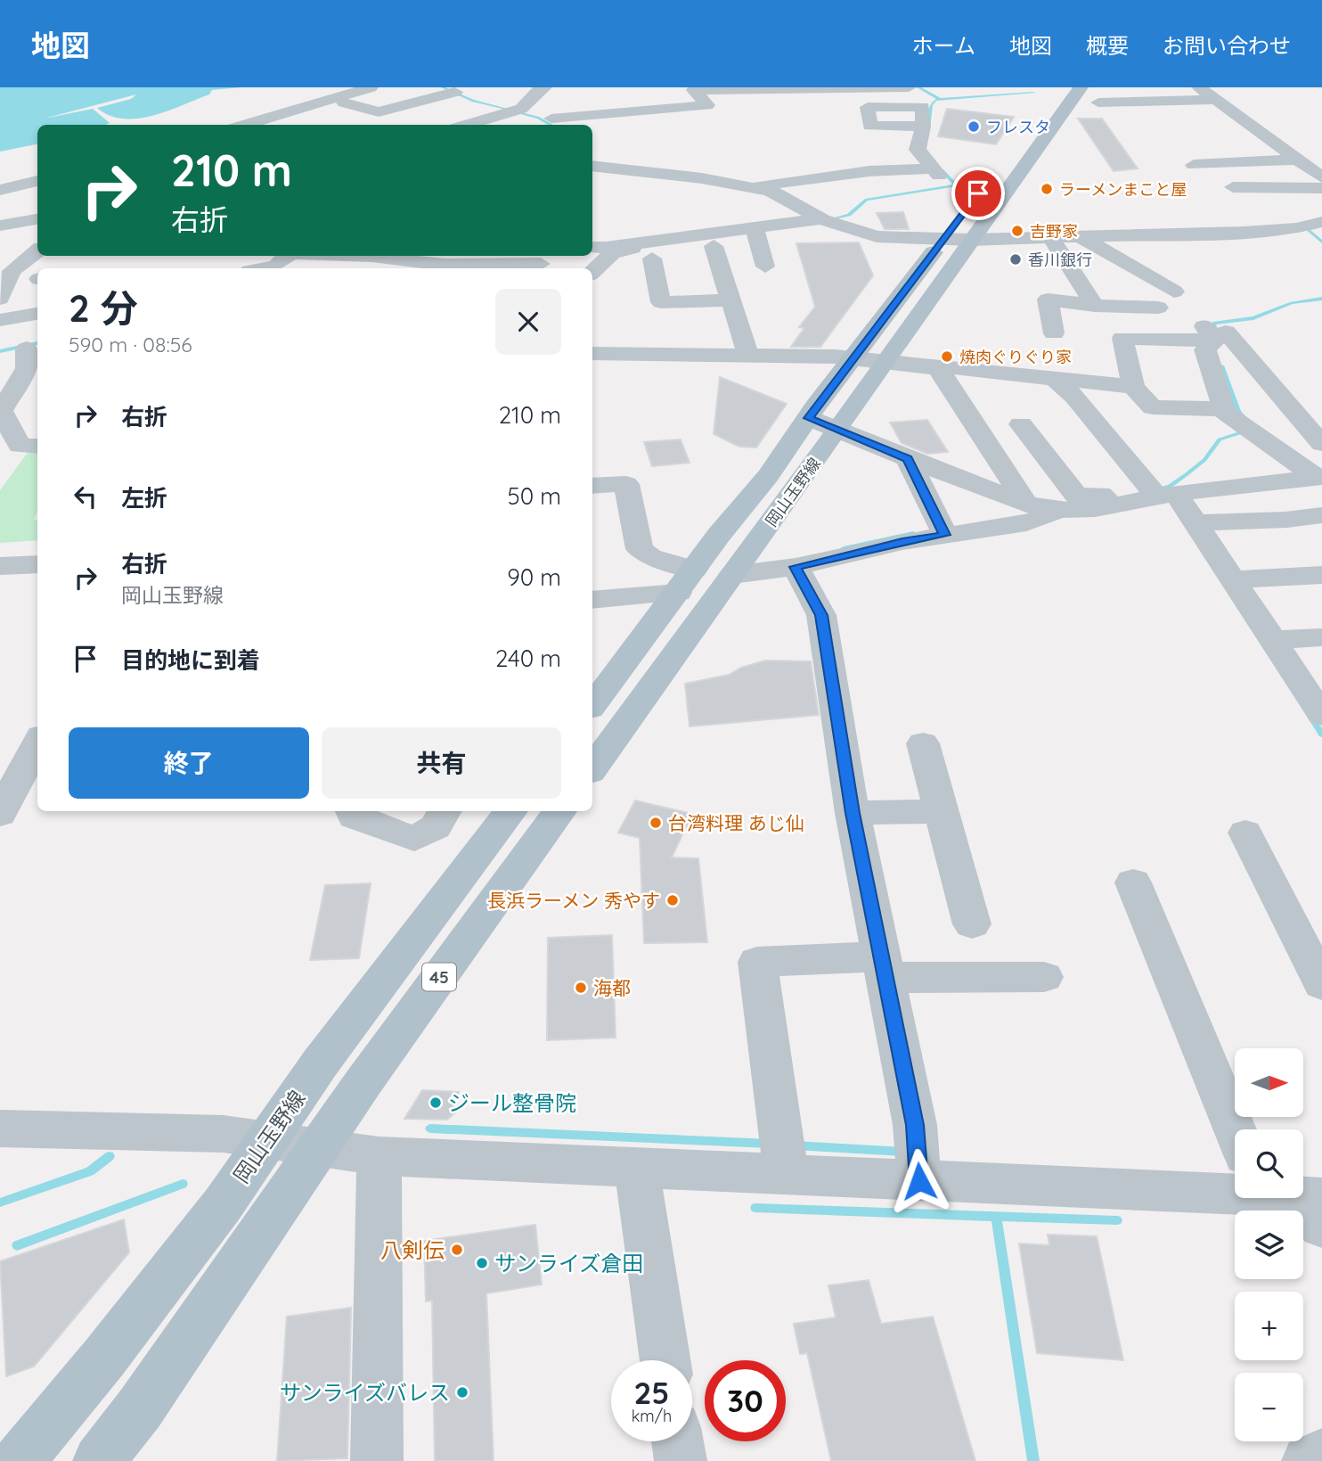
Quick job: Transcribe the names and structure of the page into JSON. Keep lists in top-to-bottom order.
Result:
{
  "streets": {
    "main road": ["岡山玉野線", "45"]
  },
  "places": [
    "フレスタ",
    "ラーメンまこと屋",
    "吉野家",
    "香川銀行",
    "焼肉ぐりぐり家",
    "台湾料理 あじ仙",
    "長浜ラーメン 秀やす",
    "海都",
    "ジール整骨院",
    "八剣伝",
    "サンライズ倉田",
    "サンライズバレス"
  ],
  "north": "right",
  "page": {
    "header": "地図",
    "nav": [
      "ホーム",
      "地図",
      "概要",
      "お問い合わせ"
    ],
    "turn": ["210 m", "右折"],
    "heading": ["2 分", "590 m · 08:56"],
    "list": [
      {
        "name": "右折",
        "value": "210 m"
      },
      {
        "name": "左折",
        "value": "50 m"
      },
      {
        "name": "右折",
        "note": "岡山玉野線",
        "value": "90 m"
      },
      {
        "name": "目的地に到着",
        "value": "240 m"
      }
    ],
    "buttons": ["終了", "共有"],
    "map_buttons": ["+", "−"],
    "speed": "25 km/h",
    "limit": "30"
  }
}
